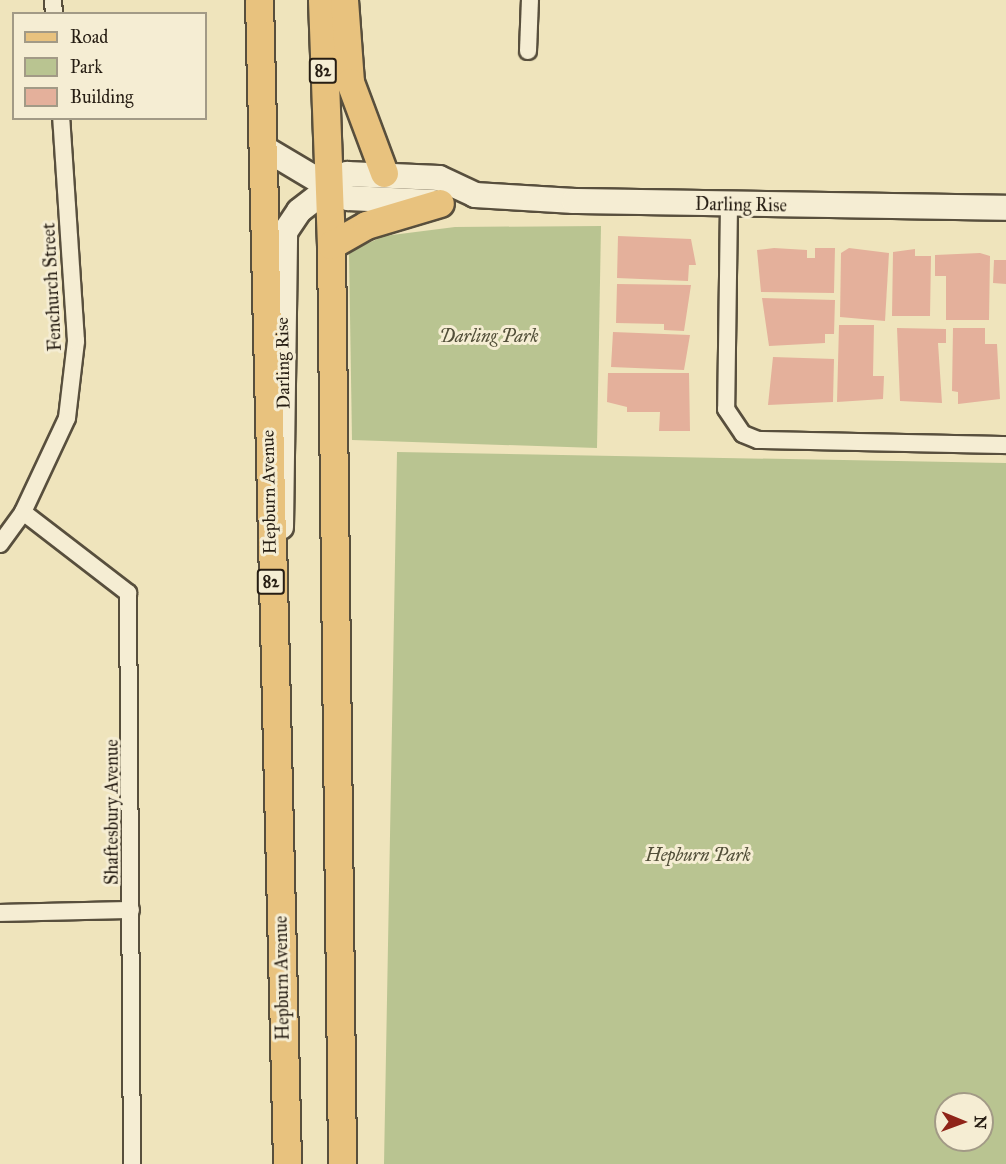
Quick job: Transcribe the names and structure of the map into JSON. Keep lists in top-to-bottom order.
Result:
{
  "streets": {
    "main road": ["82", "Hepburn Avenue"],
    "street": ["Darling Rise", "Fenchurch Street", "Shaftesbury Avenue"]
  },
  "crossings": [
    ["82", "Darling Rise"],
    ["Darling Rise", "Hepburn Avenue"],
    ["Fenchurch Street", "Shaftesbury Avenue"]
  ],
  "parks": ["Darling Park", "Hepburn Park"],
  "legend": ["Road", "Park", "Building"],
  "north": "right"
}
